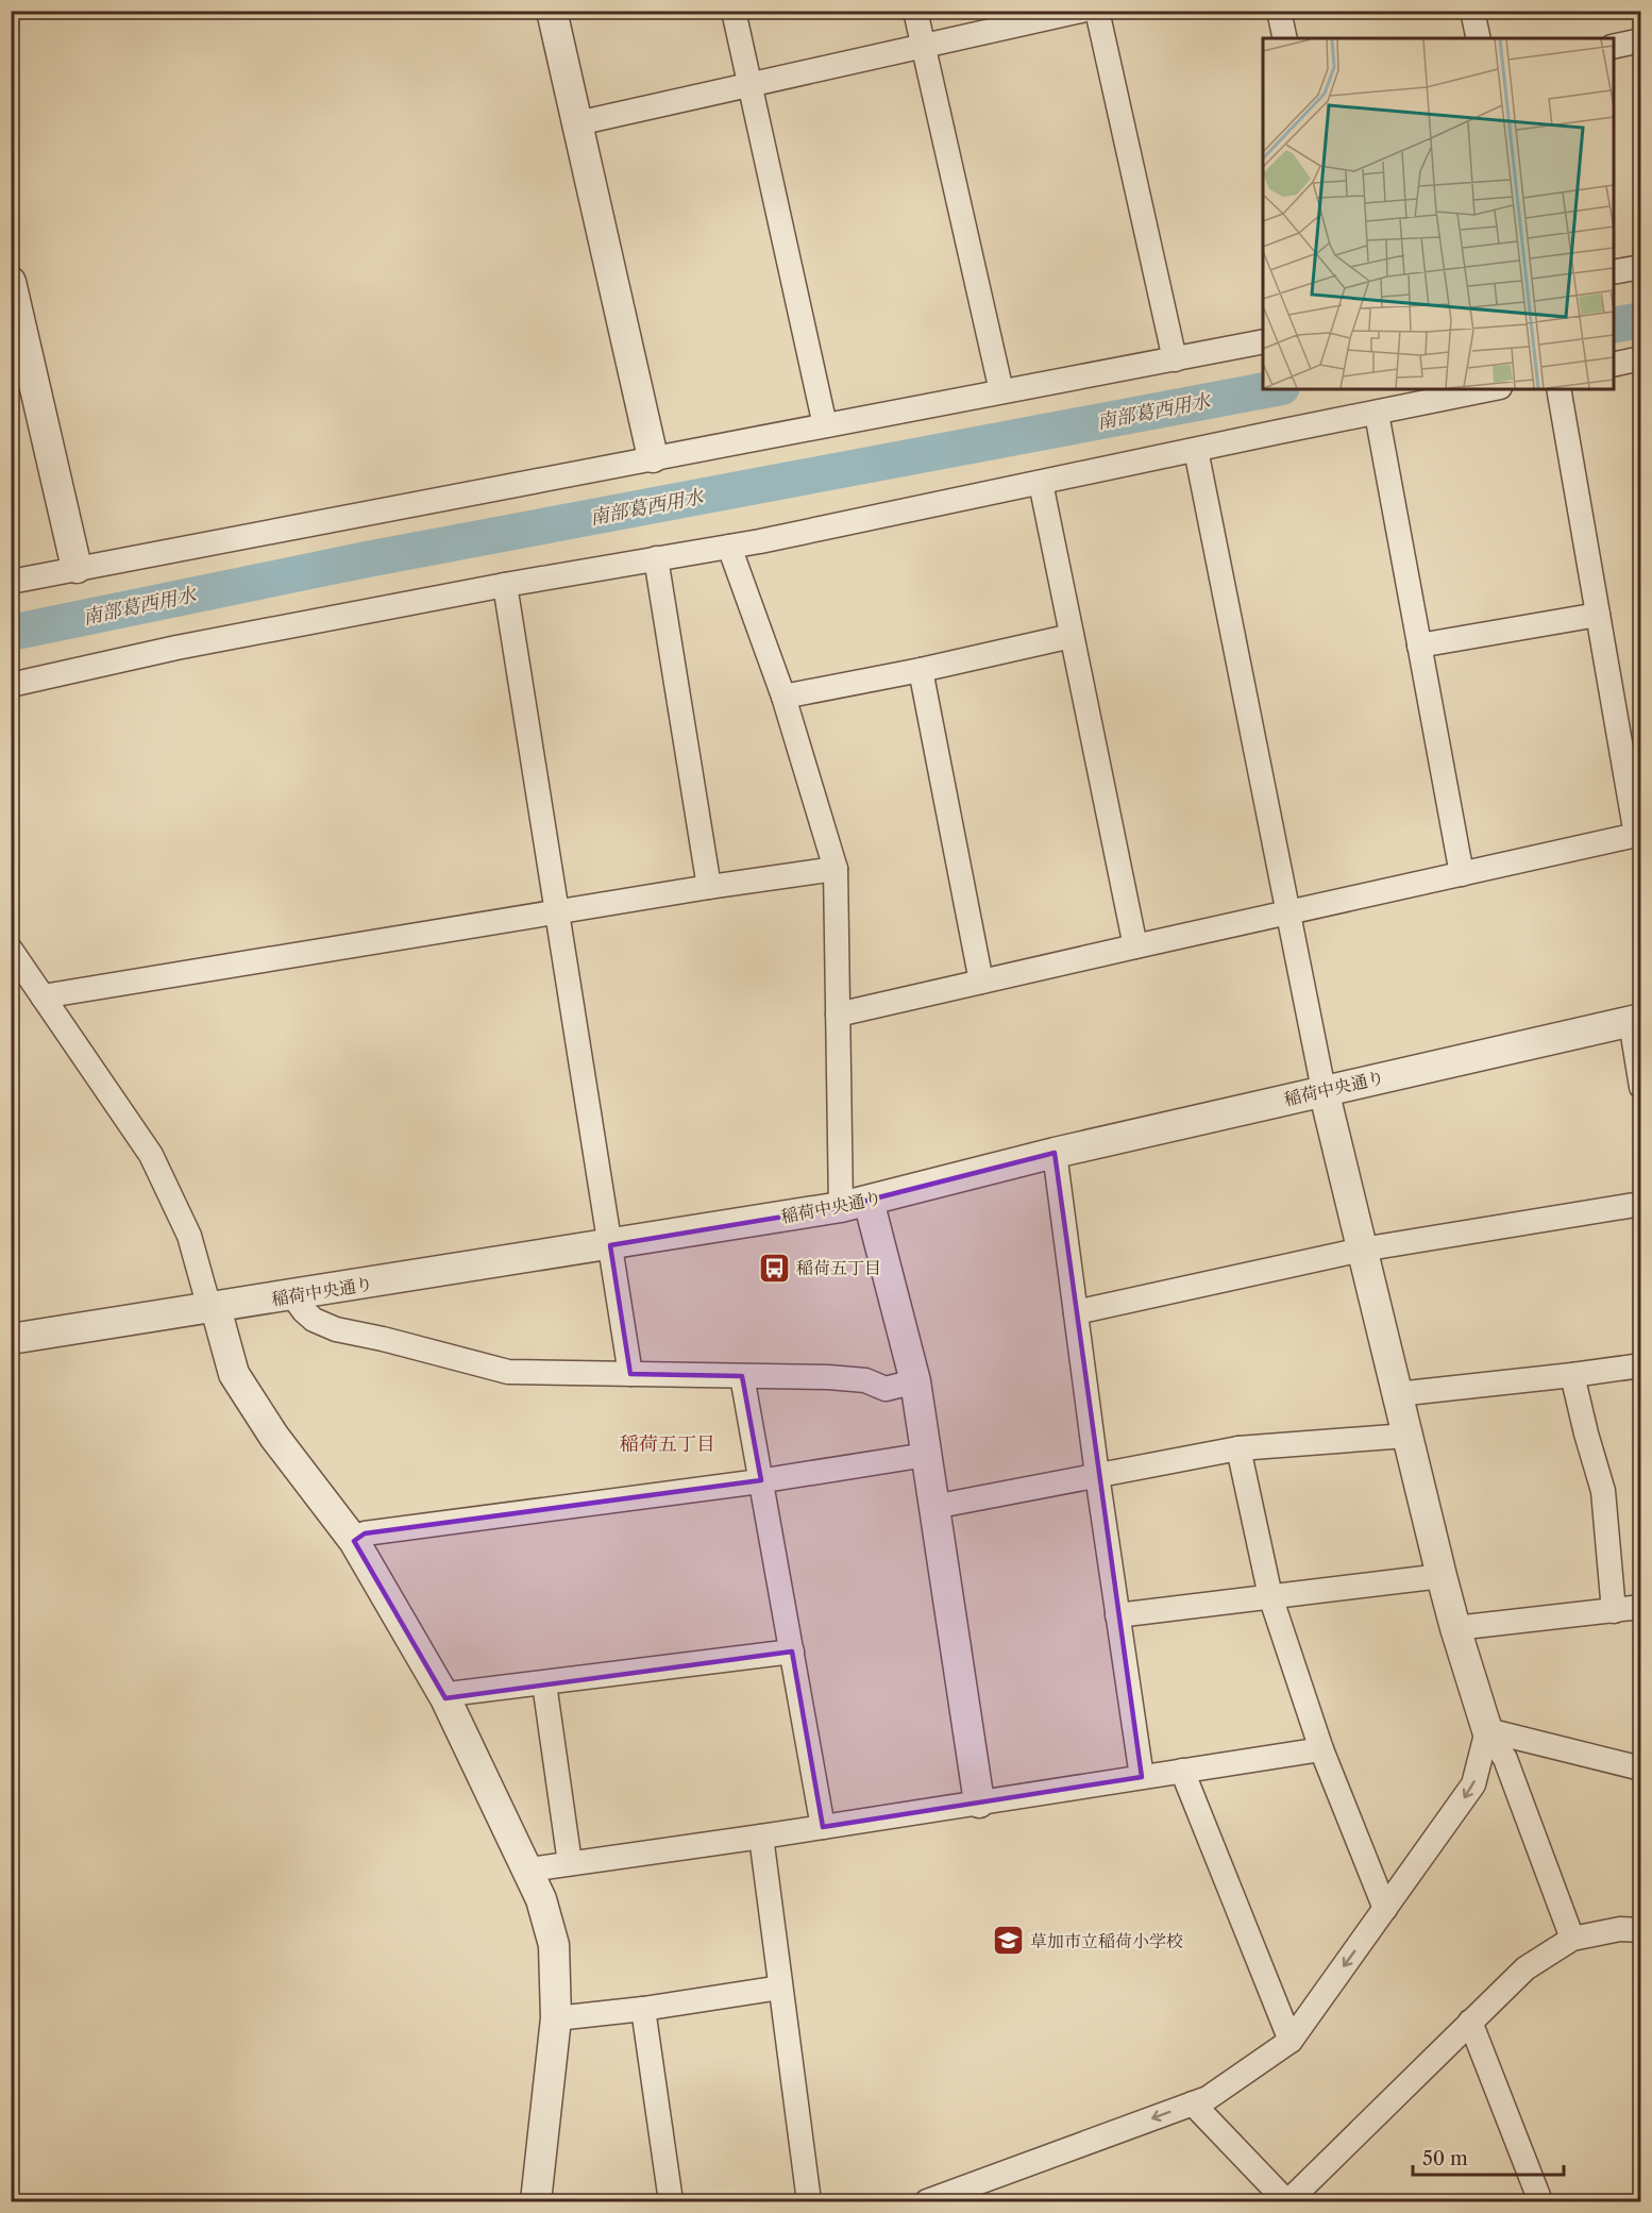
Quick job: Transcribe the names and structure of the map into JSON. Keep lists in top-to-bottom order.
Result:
{
  "streets": {
    "street": ["稲荷中央通り"]
  },
  "districts": ["稲荷五丁目"],
  "water": ["南部葛西用水"],
  "places": {
    "bus stop": ["稲荷五丁目"],
    "school or university": ["草加市立稲荷小学校"]
  },
  "scale_bar": "50 m"
}
